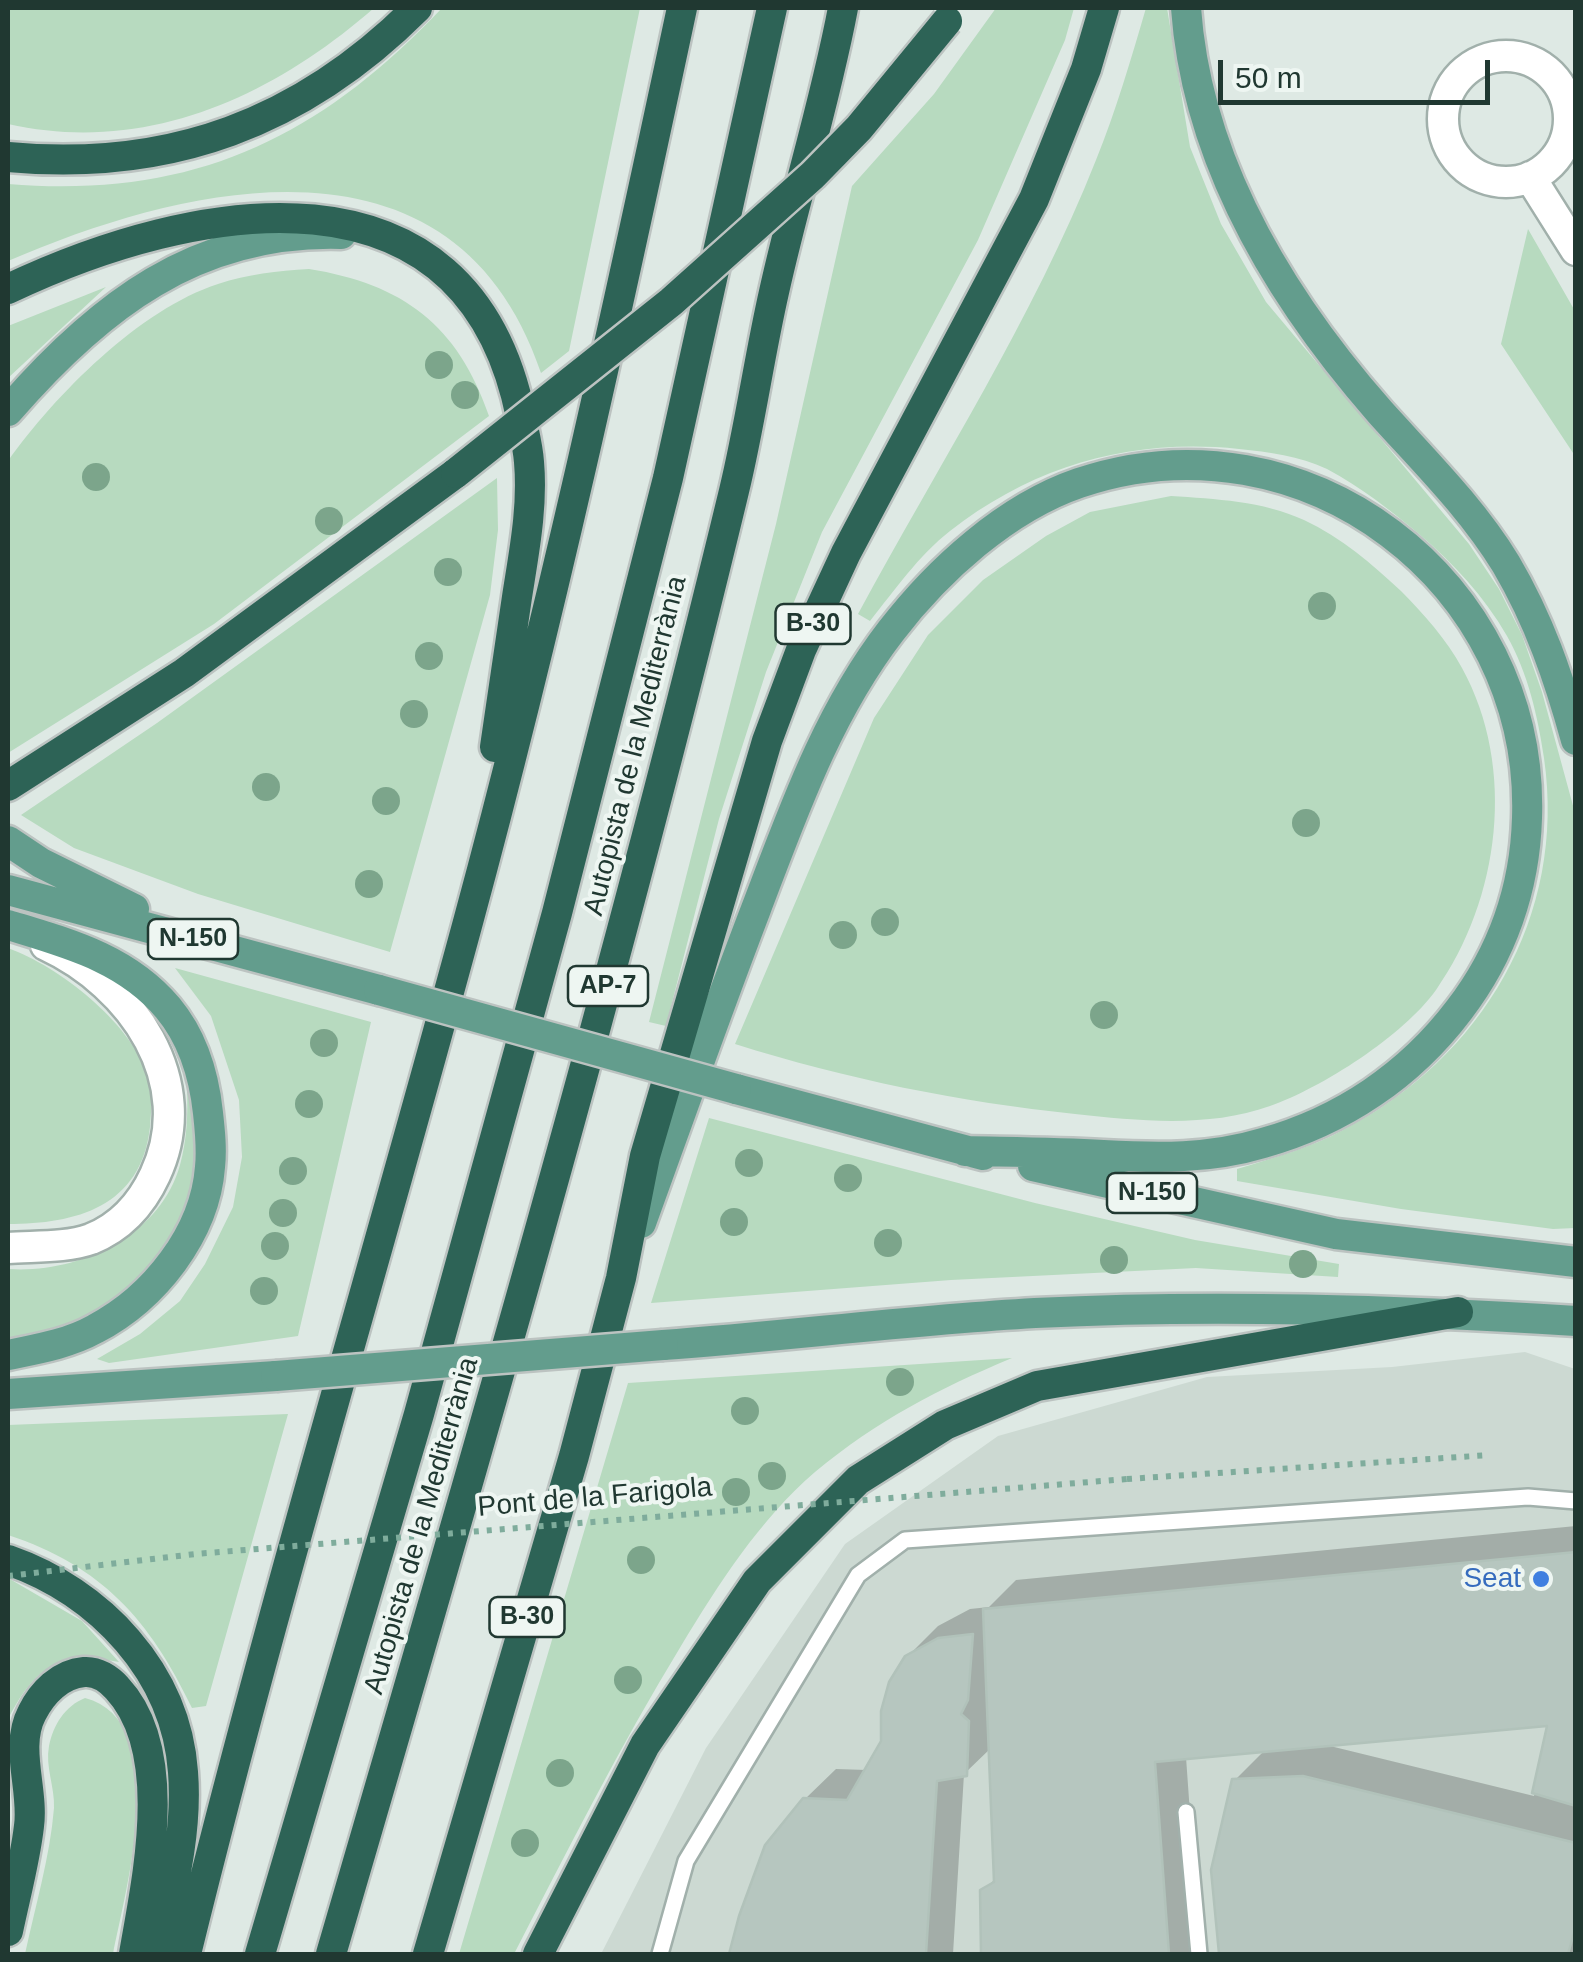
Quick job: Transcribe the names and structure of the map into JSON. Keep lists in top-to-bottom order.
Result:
{
  "streets": {
    "highway": ["B-30", "Autopista de la Mediterrània", "AP-7"],
    "main road": ["N-150"],
    "path": ["Pont de la Farigola"]
  },
  "places": ["Seat"],
  "scale_bar": "50 m"
}
